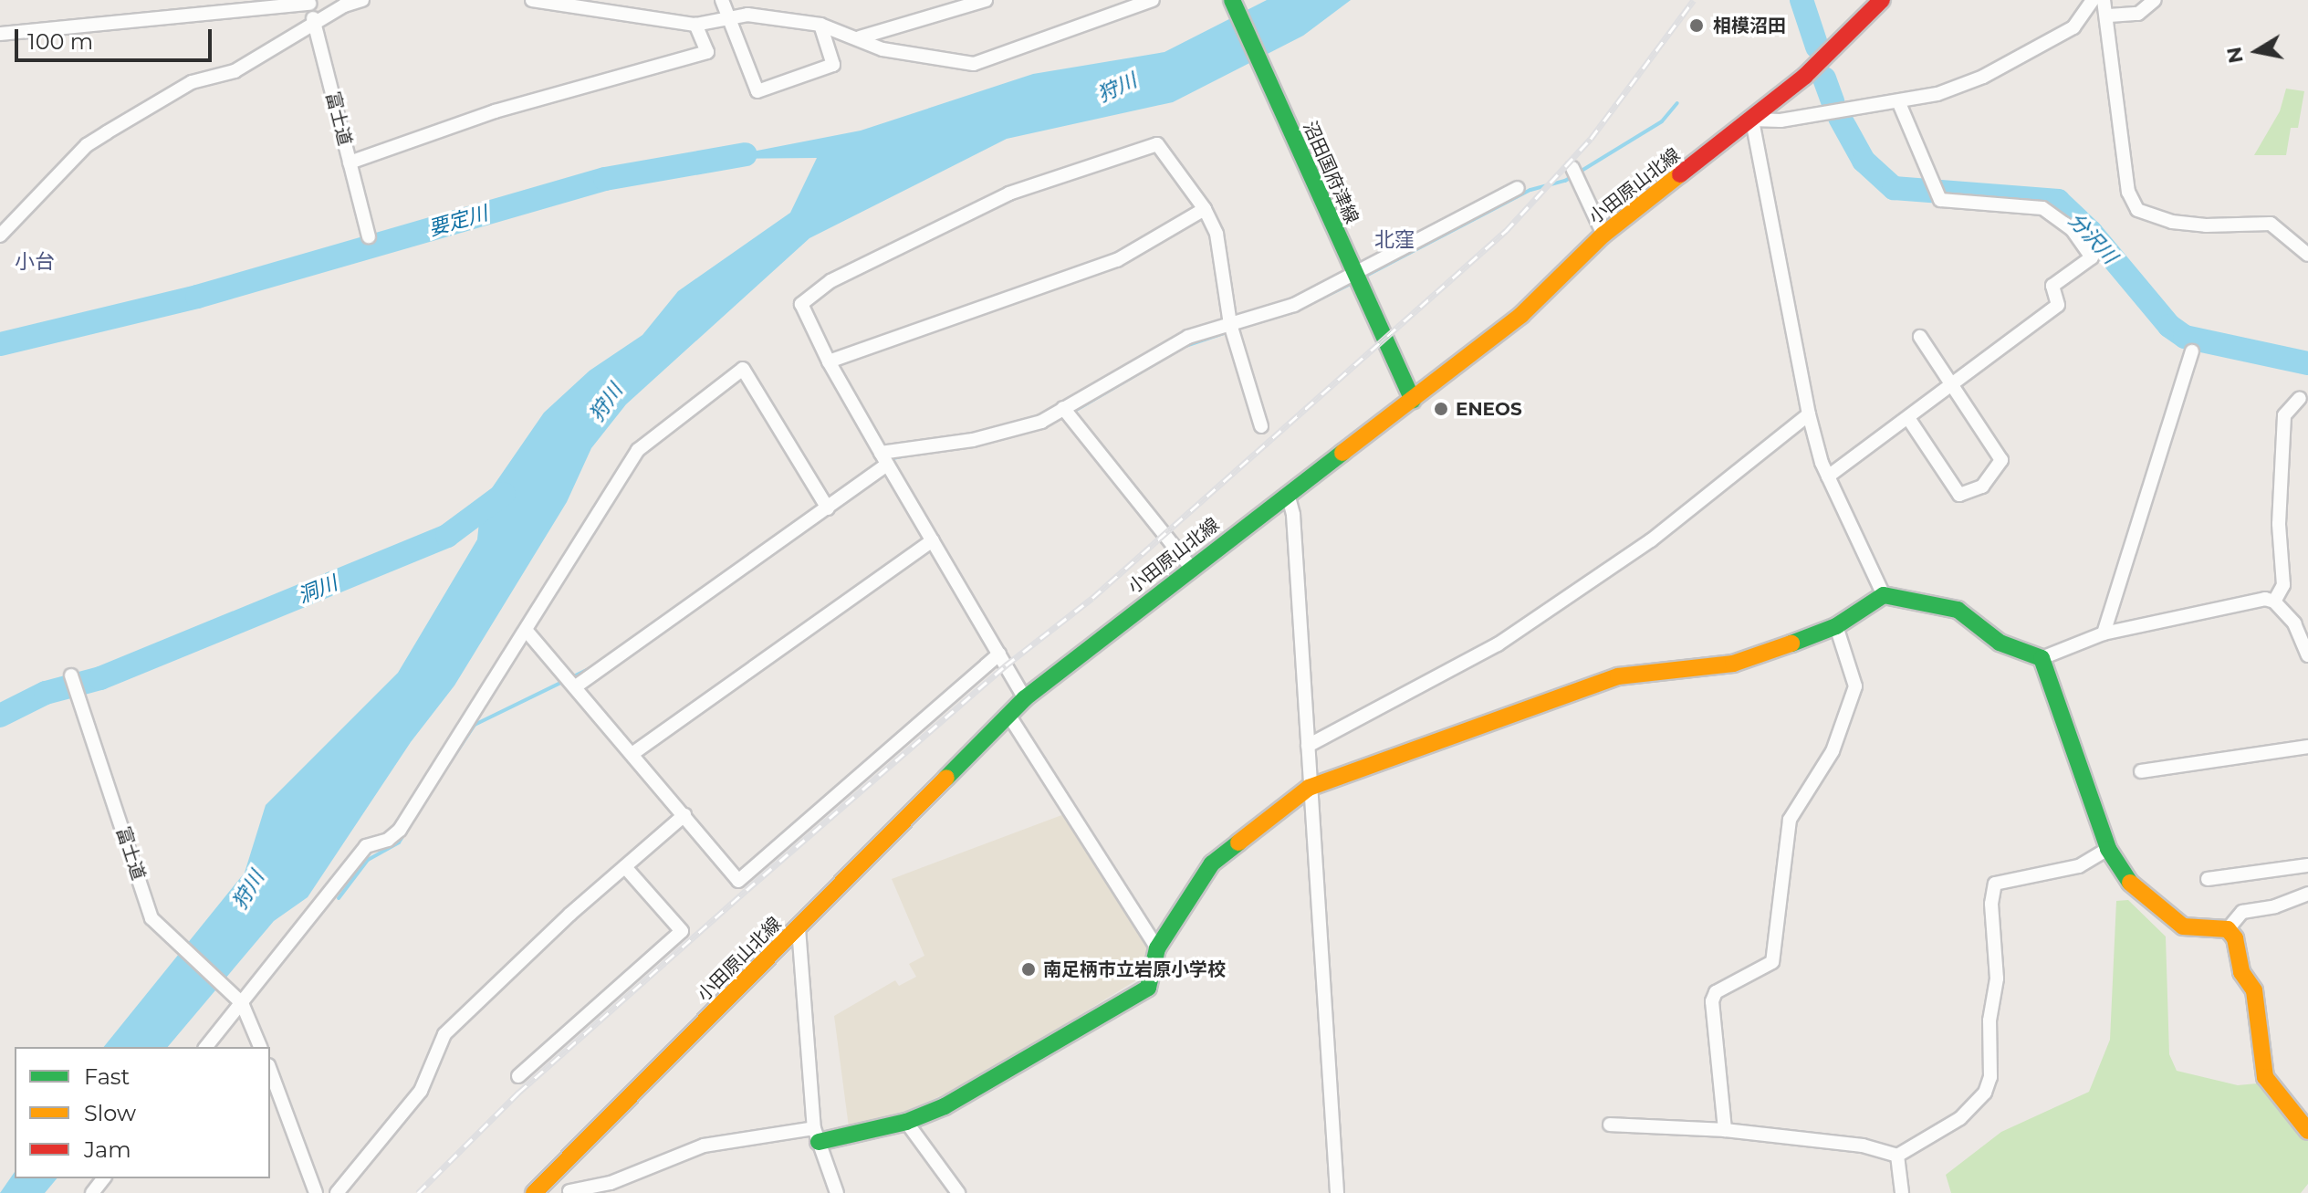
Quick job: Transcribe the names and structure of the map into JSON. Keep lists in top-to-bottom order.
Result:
{
  "streets": {
    "main road": ["沼田国府津線", "小田原山北線"],
    "street": ["富士道"]
  },
  "crossings": [
    ["沼田国府津線", "小田原山北線"]
  ],
  "districts": ["北窪", "小台"],
  "water": [
    "狩川",
    "要定川",
    "分沢川",
    "洞川"
  ],
  "places": ["相模沼田", "ENEOS", "南足柄市立岩原小学校"],
  "legend": ["Fast", "Slow", "Jam"],
  "scale_bar": "100 m",
  "north": "left"
}
